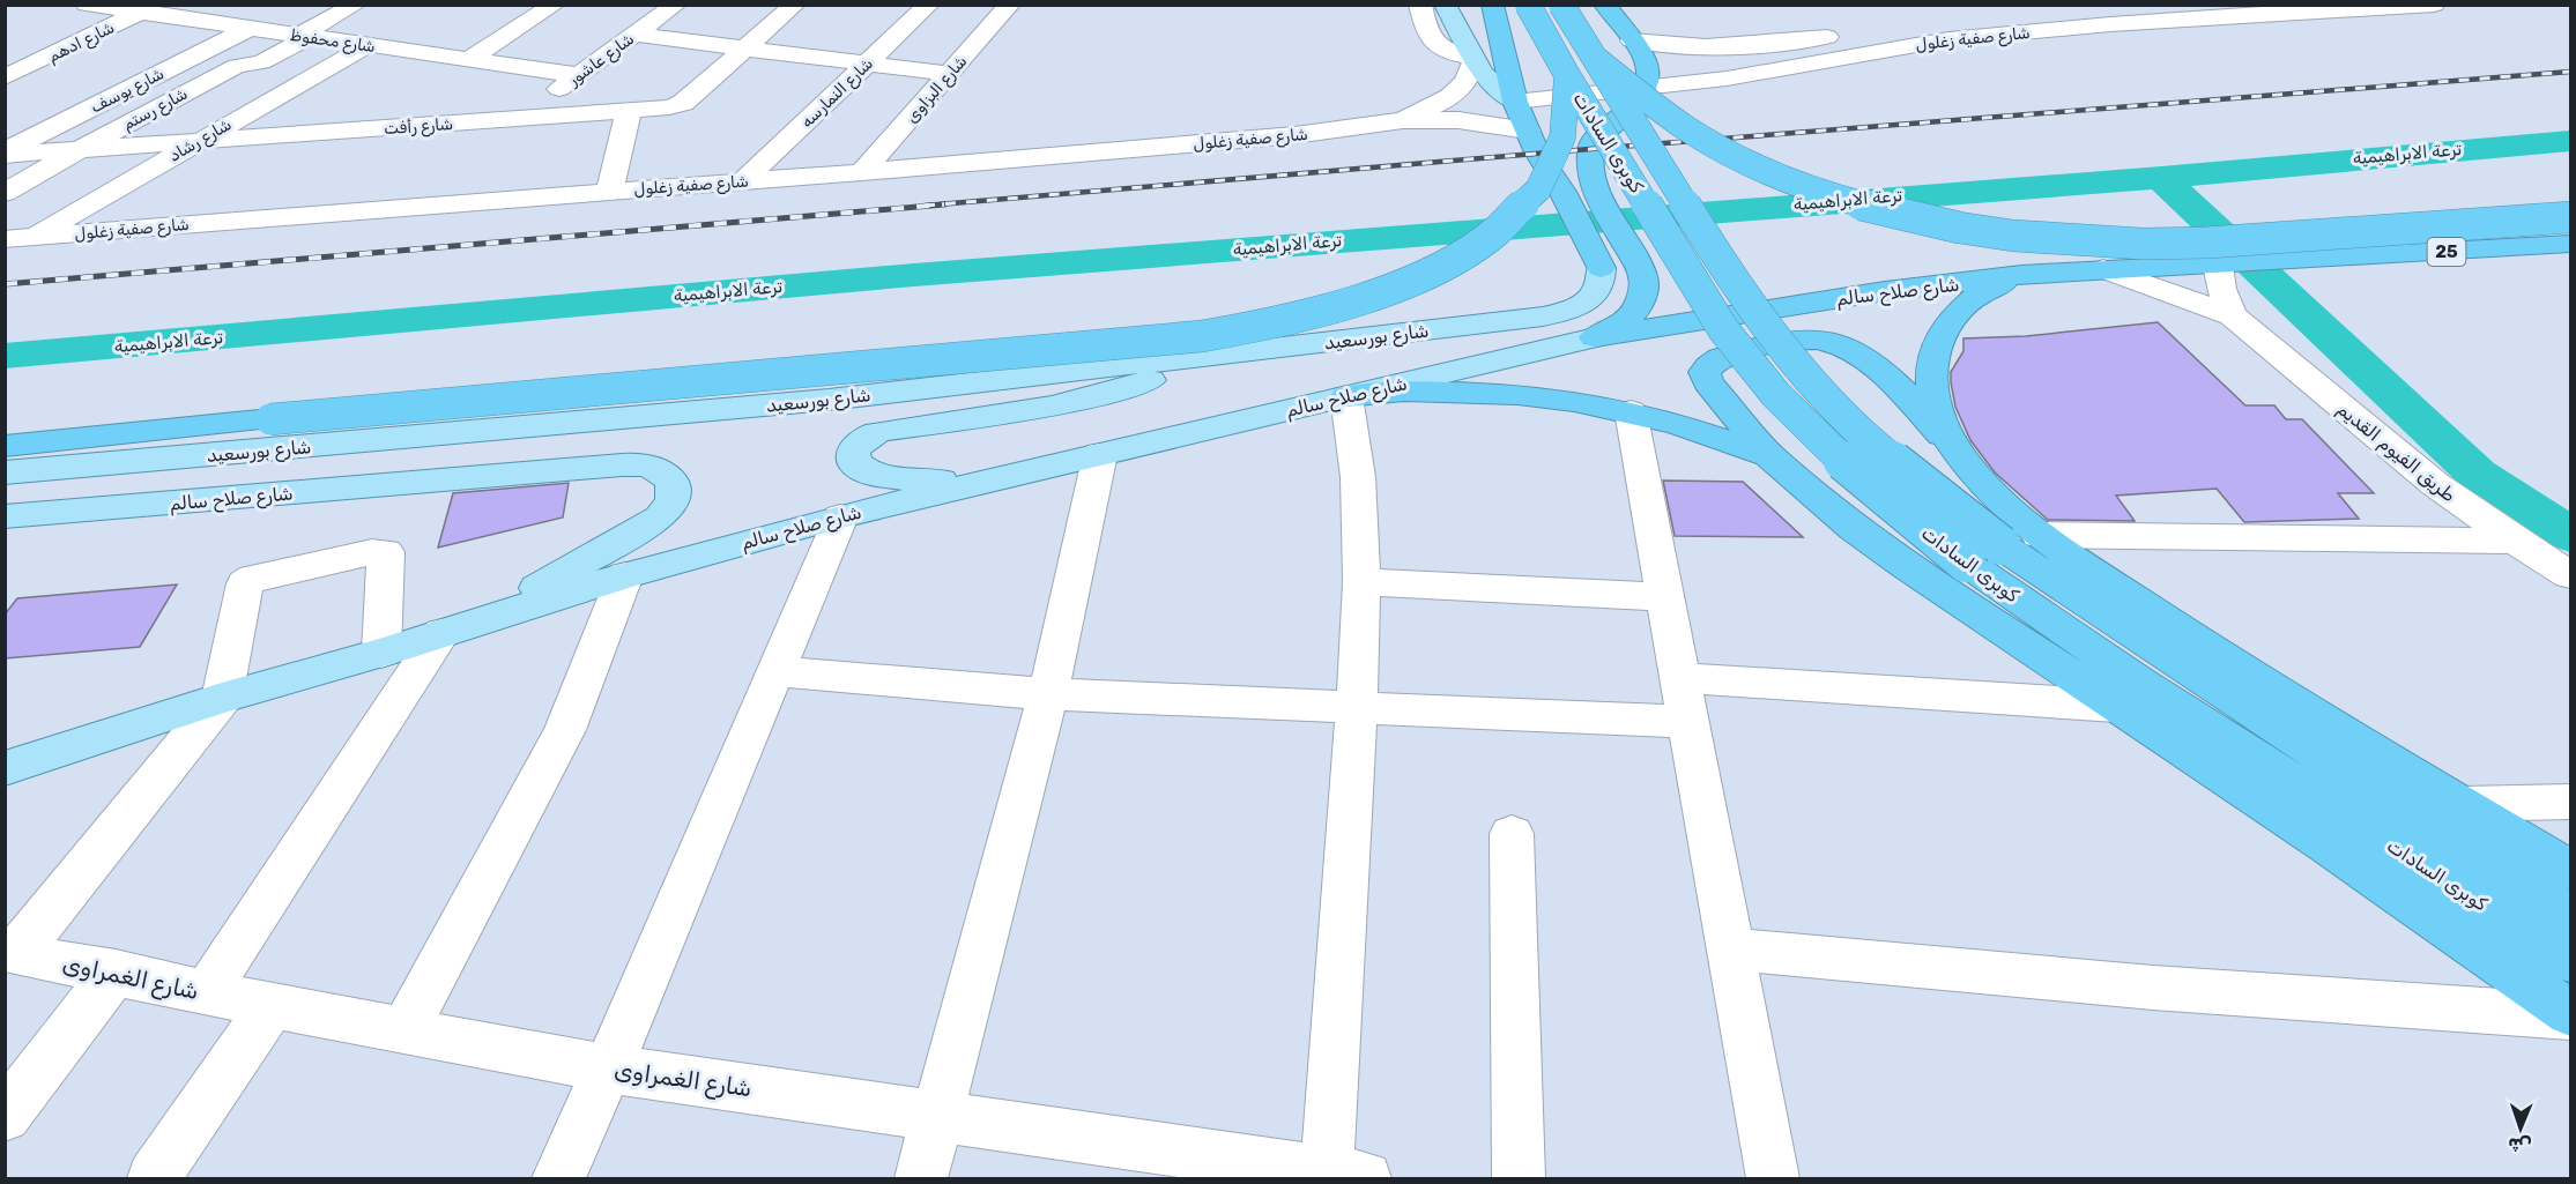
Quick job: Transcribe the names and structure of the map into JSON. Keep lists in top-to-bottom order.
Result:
{
  "streets": {
    "highway": ["كوبرى السادات", "25", "شارع صلاح سالم"],
    "main road": ["شارع بورسعيد"],
    "street": [
      "شارع صفية زغلول",
      "شارع محفوظ",
      "شارع ادهم",
      "شارع عاشور",
      "شارع البزاوى",
      "شارع يوسف",
      "شارع النمارسه",
      "شارع رستم",
      "شارع رأفت",
      "شارع رشاد",
      "طريق الفيوم القديم",
      "شارع الغمراوى"
    ]
  },
  "crossings": [
    ["شارع صفية زغلول", "شارع البزاوى"],
    ["شارع صفية زغلول", "شارع النمارسه"],
    ["شارع صفية زغلول", "شارع رشاد"],
    ["شارع محفوظ", "شارع ادهم"],
    ["شارع محفوظ", "شارع عاشور"],
    ["شارع محفوظ", "شارع يوسف"],
    ["شارع محفوظ", "شارع رستم"],
    ["شارع محفوظ", "شارع رشاد"],
    ["شارع عاشور", "شارع رأفت"],
    ["شارع يوسف", "شارع رأفت"],
    ["شارع رستم", "شارع رأفت"],
    ["شارع رأفت", "شارع رشاد"],
    ["شارع صلاح سالم", "طريق الفيوم القديم"]
  ],
  "water": ["ترعة الابراهيمية"],
  "north": "bottom"
}
